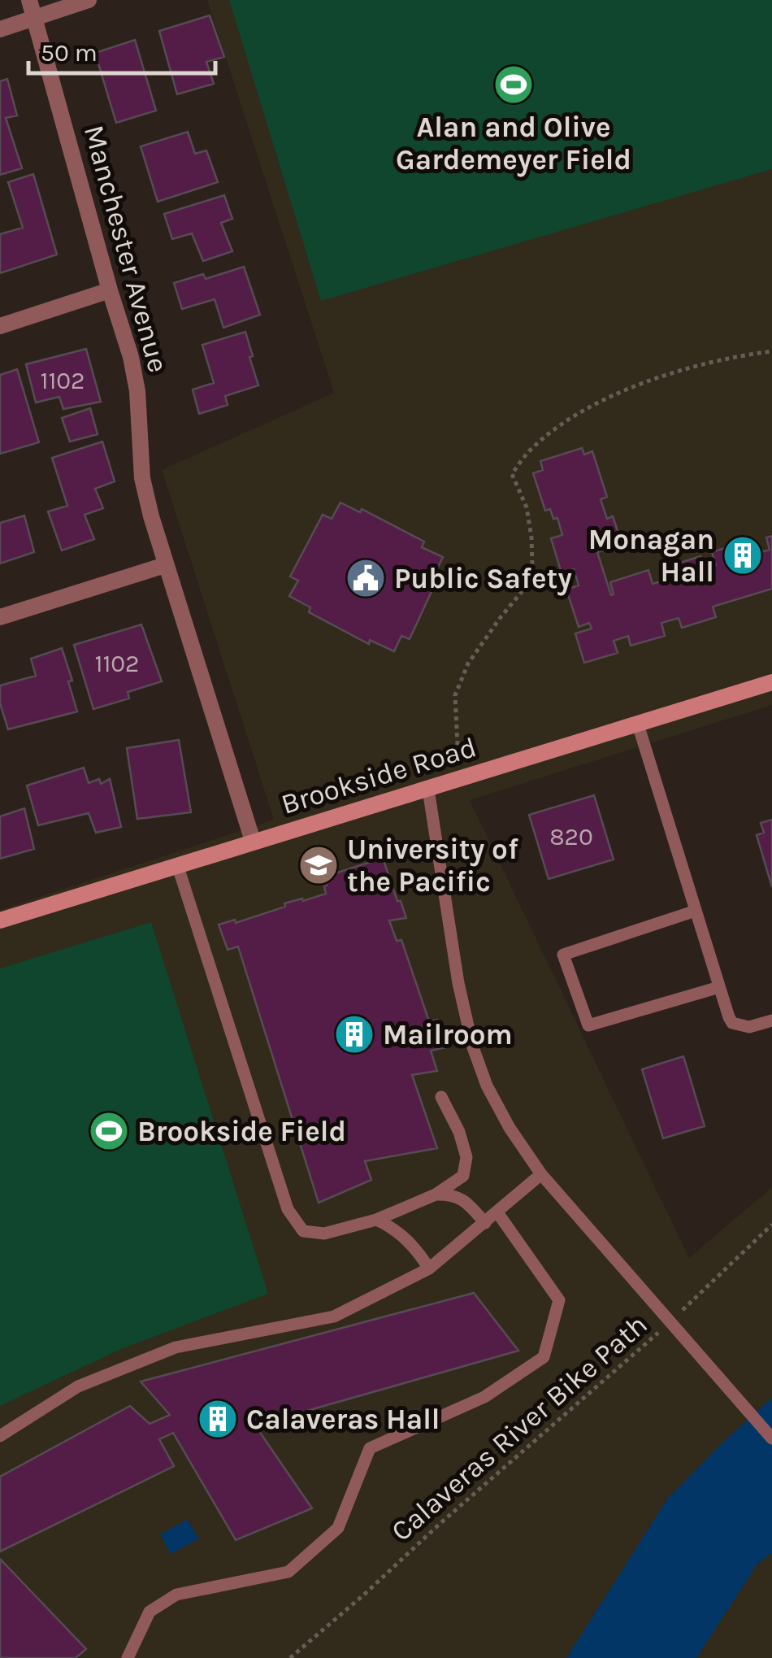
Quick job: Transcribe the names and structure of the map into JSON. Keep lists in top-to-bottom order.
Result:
{
  "streets": {
    "street": ["Manchester Avenue", "Brookside Road"],
    "path": ["Calaveras River Bike Path"]
  },
  "crossings": [
    ["Manchester Avenue", "Brookside Road"]
  ],
  "places": {
    "sports": ["Alan and Olive Gardemeyer Field", "Brookside Field"],
    "building": ["Monagan Hall", "Mailroom", "Calaveras Hall"],
    "public building": ["Public Safety"],
    "school or university": ["University of the Pacific"]
  },
  "house_numbers": ["1102", "1102", "820"],
  "scale_bar": "50 m"
}
